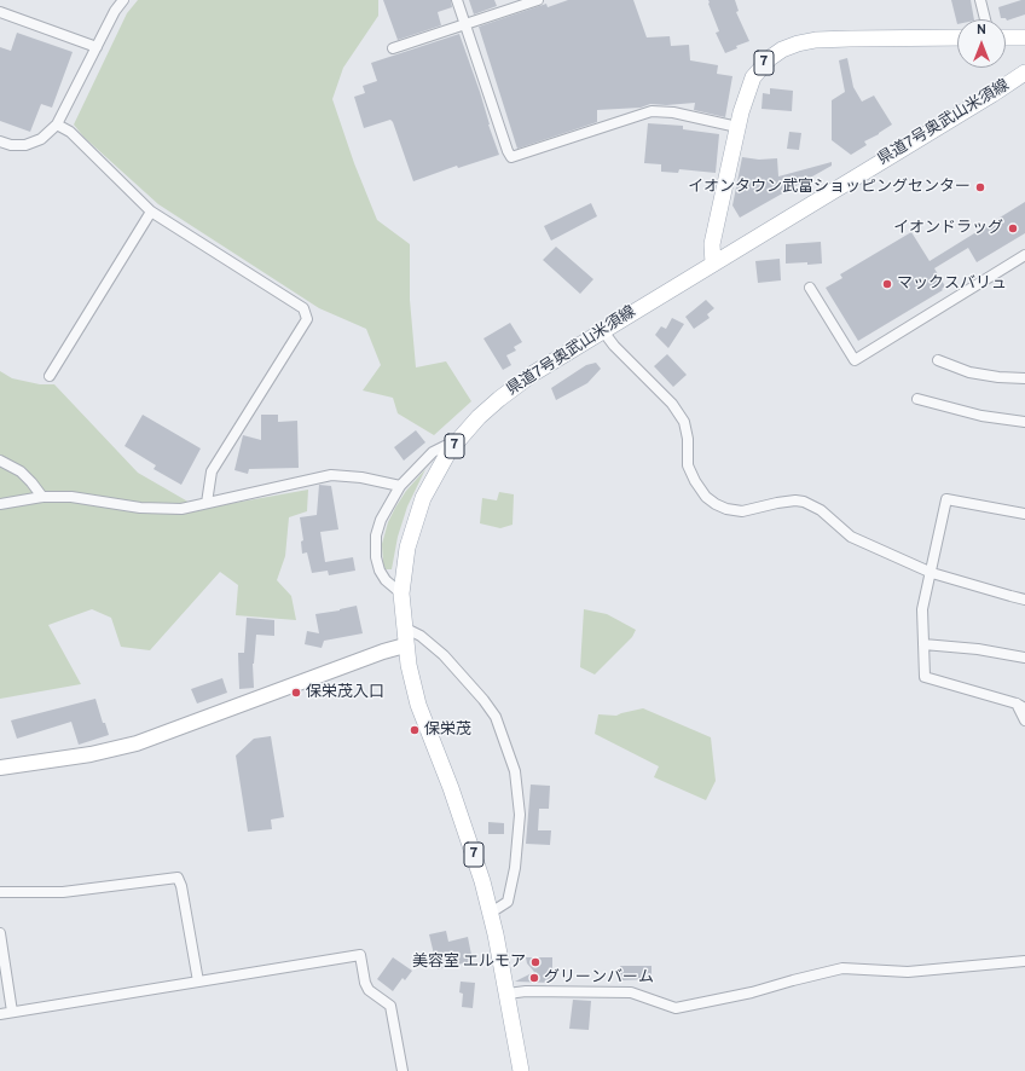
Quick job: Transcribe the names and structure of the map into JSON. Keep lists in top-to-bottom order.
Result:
{
  "streets": {
    "main road": ["7", "県道7号奥武山米須線"]
  },
  "crossings": [
    ["7", "県道7号奥武山米須線"]
  ],
  "places": [
    "イオンタウン武富ショッピングセンター",
    "イオンドラッグ",
    "マックスバリュ",
    "保栄茂入口",
    "保栄茂",
    "美容室 エルモア",
    "グリーンバーム"
  ],
  "north": "top"
}
